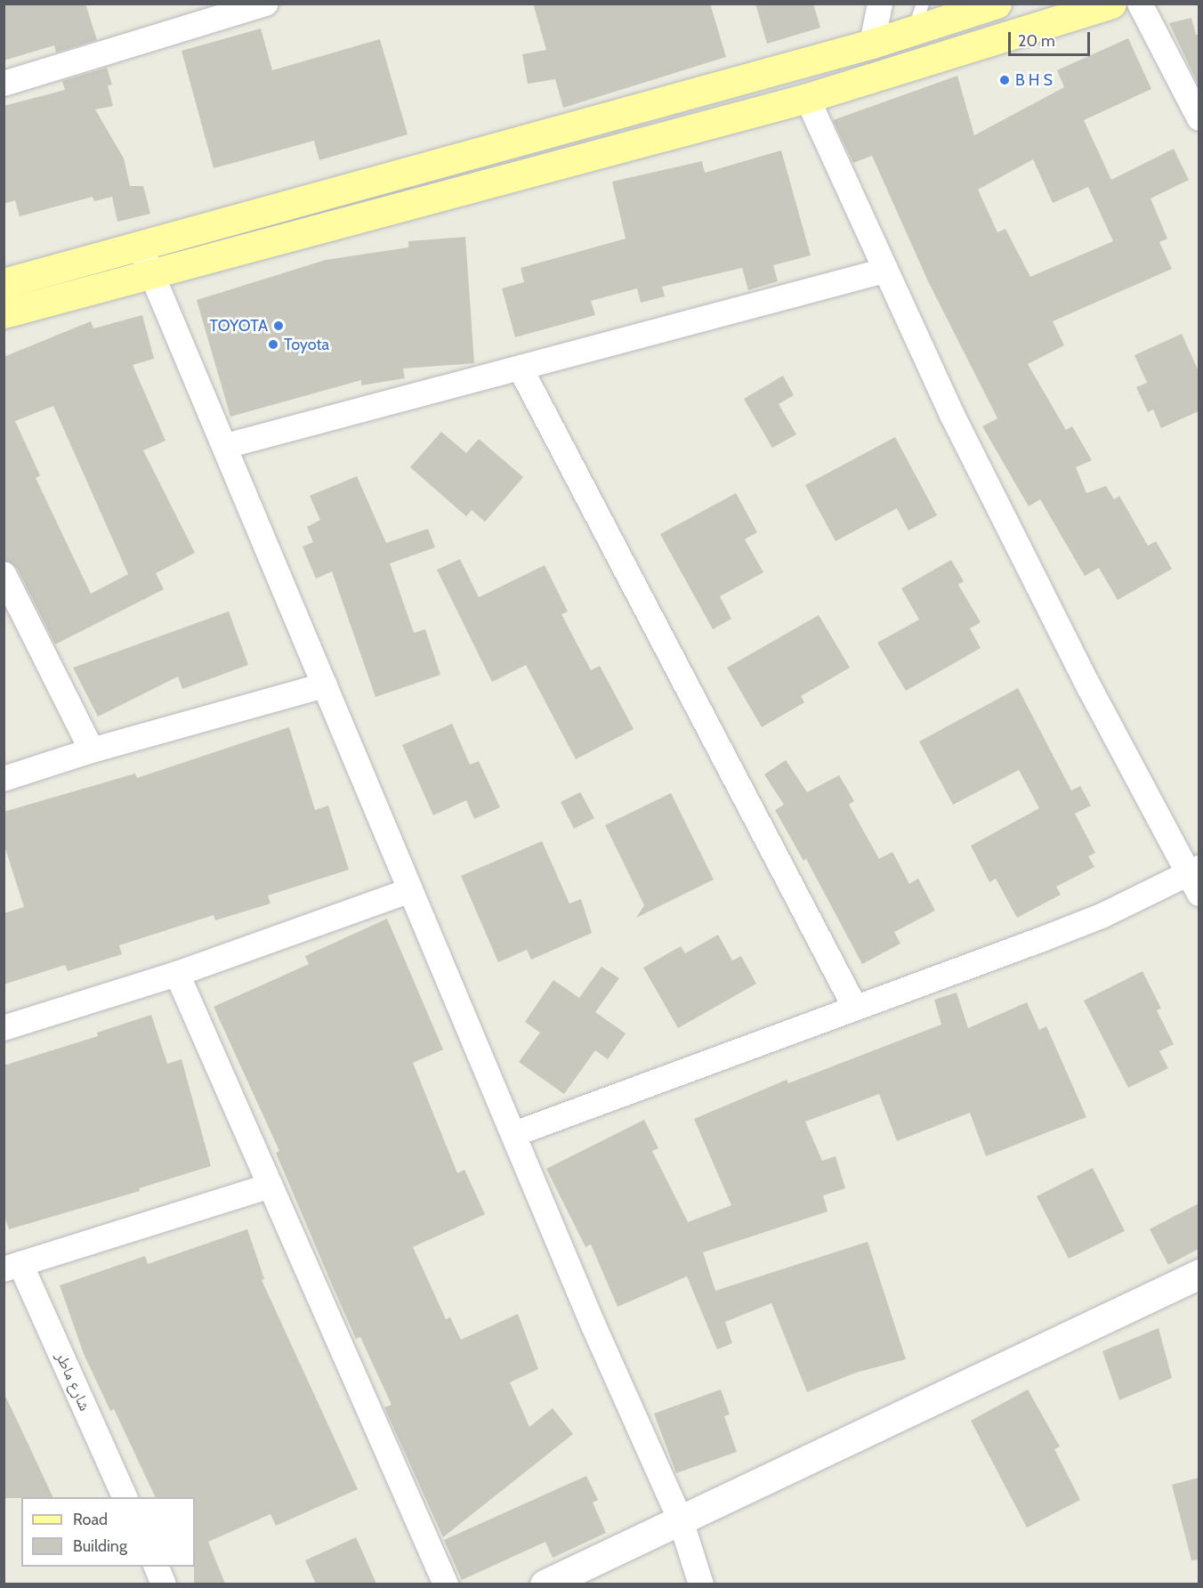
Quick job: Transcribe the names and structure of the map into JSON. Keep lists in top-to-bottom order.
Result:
{
  "streets": {
    "street": ["شارع ماطر"]
  },
  "places": ["B H S", "TOYOTA", "Toyota"],
  "legend": ["Road", "Building"],
  "scale_bar": "20 m"
}
